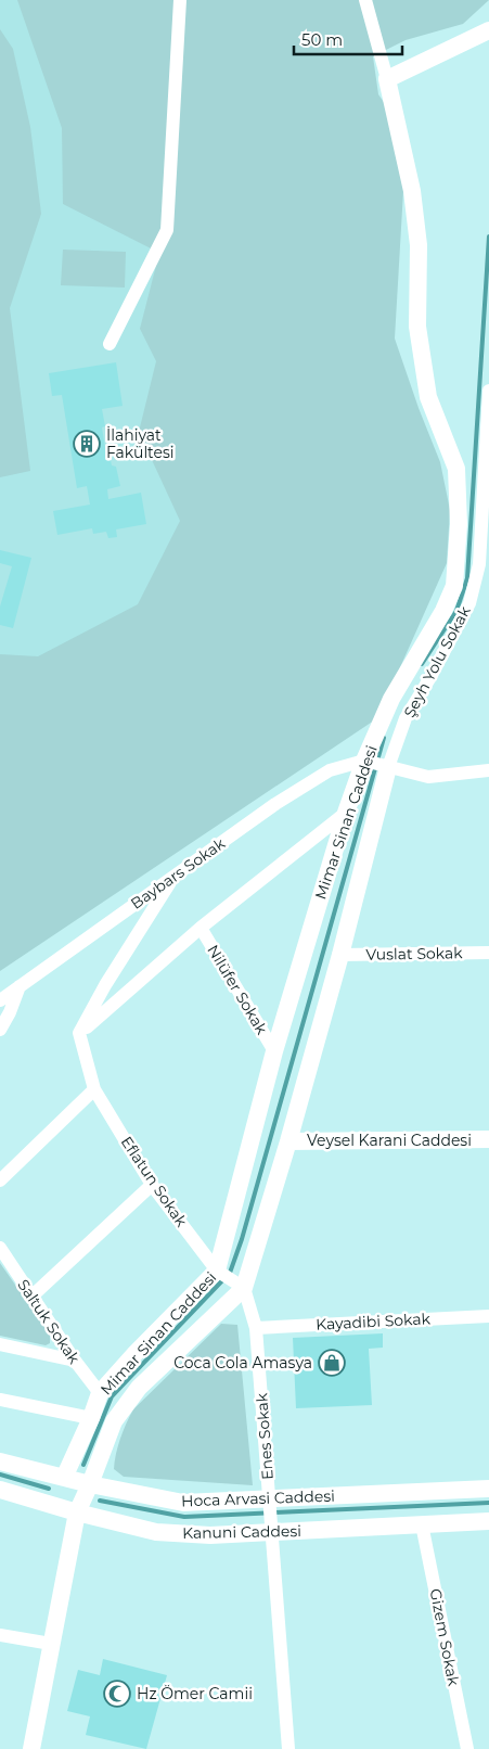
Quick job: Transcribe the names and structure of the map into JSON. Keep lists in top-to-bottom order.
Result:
{
  "streets": {
    "street": [
      "Şeyh Yolu Sokak",
      "Mimar Sinan Caddesi",
      "Baybars Sokak",
      "Vuslat Sokak",
      "Nilüfer Sokak",
      "Veysel Karani Caddesi",
      "Eflatun Sokak",
      "Saltuk Sokak",
      "Kayadibi Sokak",
      "Enes Sokak",
      "Hoca Arvasi Caddesi",
      "Kanuni Caddesi",
      "Gizem Sokak"
    ]
  },
  "crossings": [
    ["Şeyh Yolu Sokak", "Mimar Sinan Caddesi"],
    ["Mimar Sinan Caddesi", "Baybars Sokak"],
    ["Mimar Sinan Caddesi", "Vuslat Sokak"],
    ["Mimar Sinan Caddesi", "Nilüfer Sokak"],
    ["Mimar Sinan Caddesi", "Veysel Karani Caddesi"],
    ["Mimar Sinan Caddesi", "Eflatun Sokak"],
    ["Mimar Sinan Caddesi", "Saltuk Sokak"],
    ["Mimar Sinan Caddesi", "Enes Sokak"],
    ["Mimar Sinan Caddesi", "Hoca Arvasi Caddesi"],
    ["Mimar Sinan Caddesi", "Kanuni Caddesi"],
    ["Kayadibi Sokak", "Enes Sokak"],
    ["Enes Sokak", "Hoca Arvasi Caddesi"],
    ["Enes Sokak", "Kanuni Caddesi"],
    ["Kanuni Caddesi", "Gizem Sokak"]
  ],
  "places": {
    "building": ["İlahiyat Fakültesi"],
    "shop": ["Coca Cola Amasya"],
    "mosque": ["Hz Ömer Camii"]
  },
  "scale_bar": "50 m"
}
